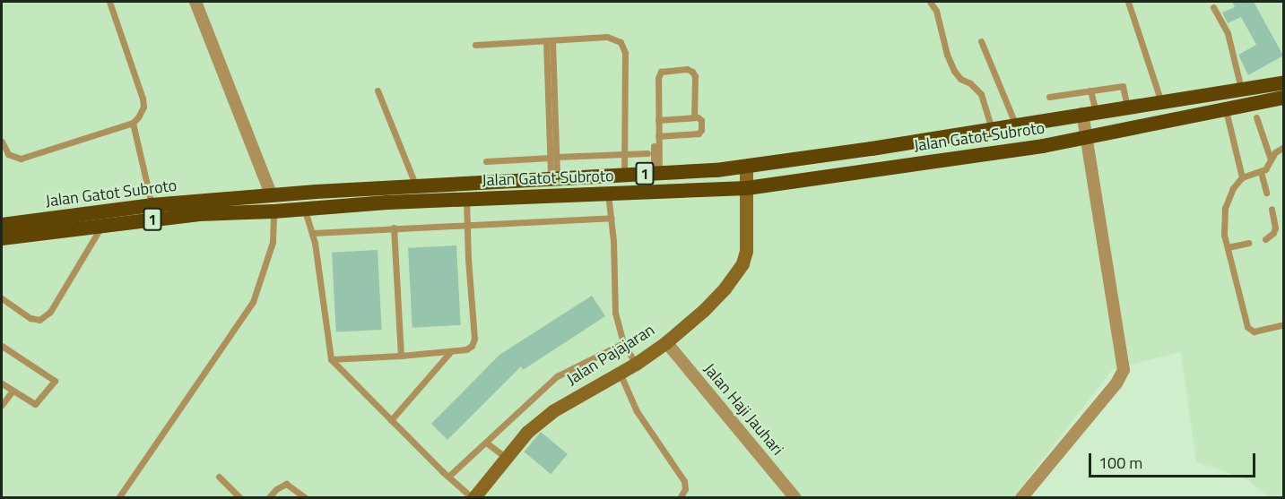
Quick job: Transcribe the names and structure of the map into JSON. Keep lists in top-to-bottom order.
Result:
{
  "streets": {
    "highway": ["Jalan Gatot Subroto", "1"],
    "main road": ["Jalan Pajajaran"],
    "street": ["Jalan Haji Jauhari"]
  },
  "crossings": [
    ["Jalan Gatot Subroto", "Jalan Pajajaran"],
    ["Jalan Pajajaran", "Jalan Haji Jauhari"]
  ],
  "scale_bar": "100 m"
}
